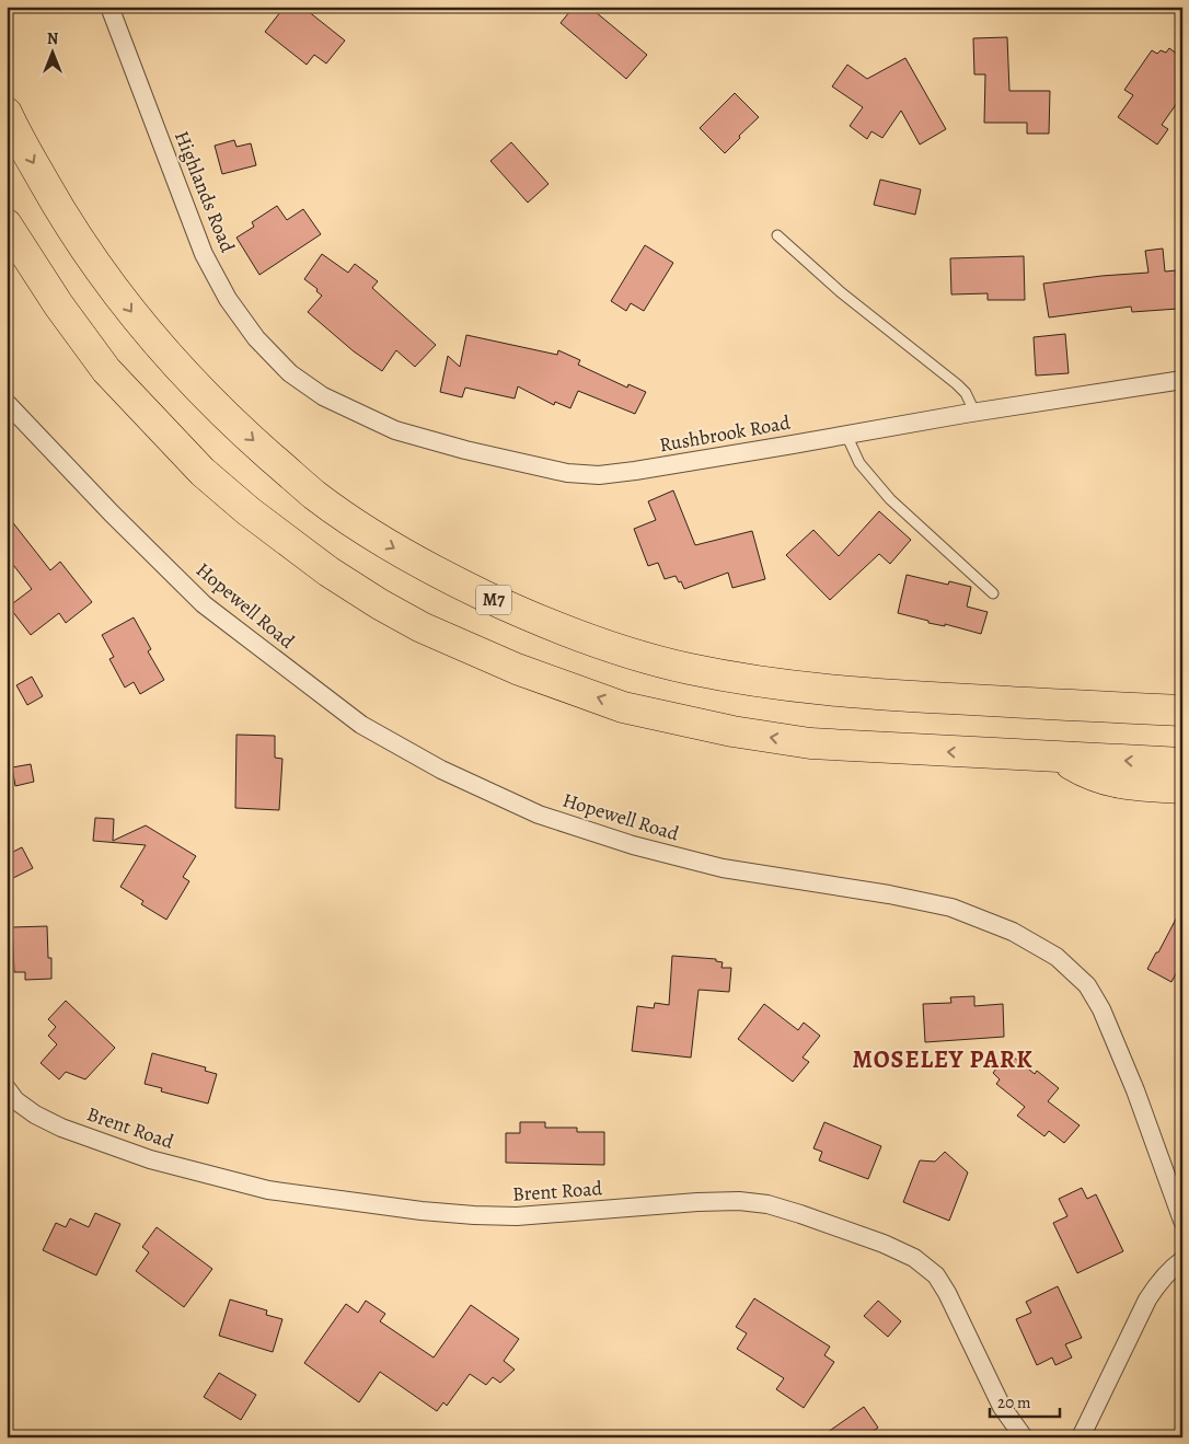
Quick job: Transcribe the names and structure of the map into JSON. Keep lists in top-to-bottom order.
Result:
{
  "streets": {
    "highway": ["M7"],
    "street": [
      "Highlands Road",
      "Rushbrook Road",
      "Hopewell Road",
      "Brent Road"
    ]
  },
  "crossings": [
    ["Highlands Road", "Rushbrook Road"]
  ],
  "districts": ["MOSELEY PARK"],
  "scale_bar": "20 m",
  "north": "top"
}
